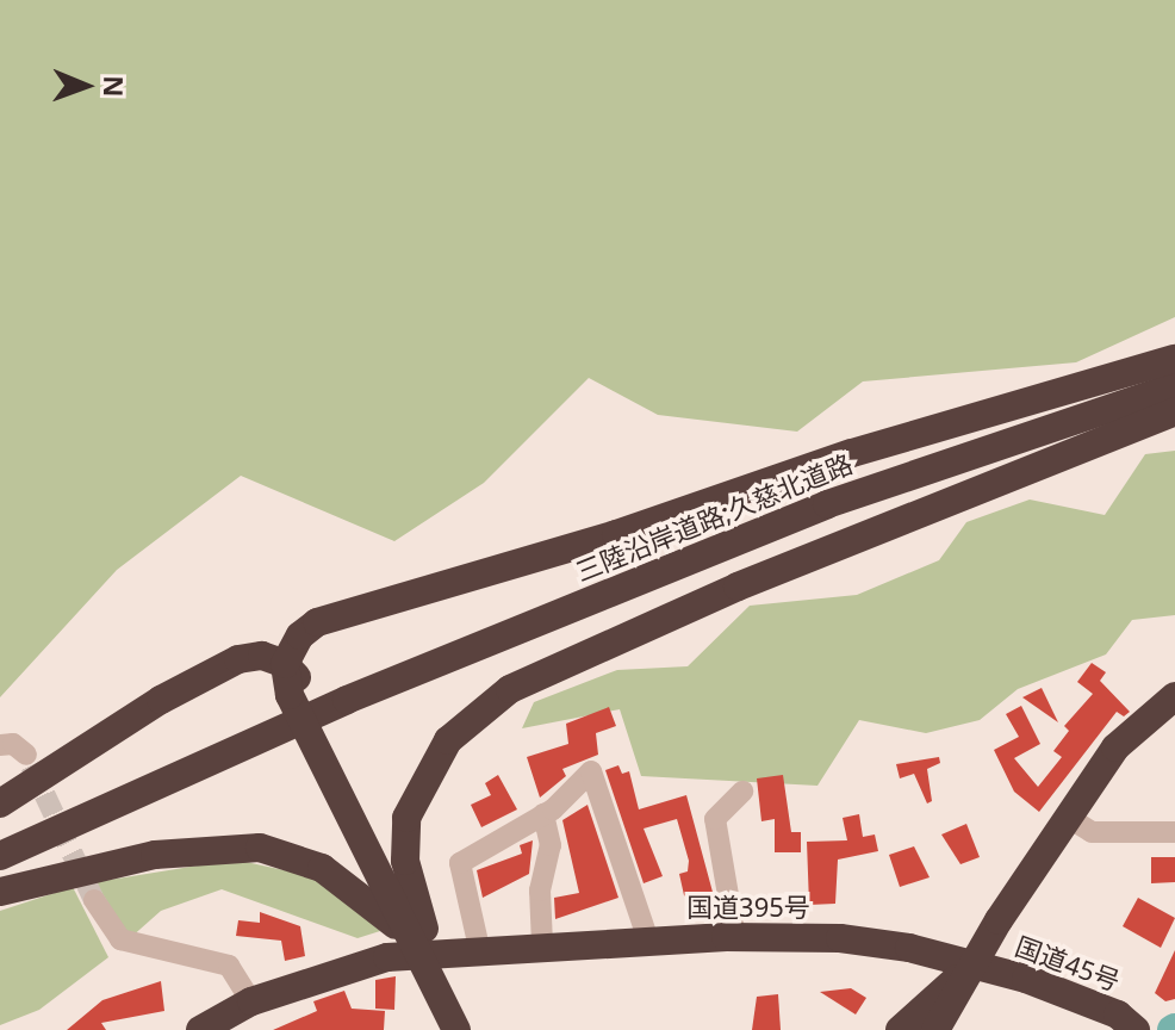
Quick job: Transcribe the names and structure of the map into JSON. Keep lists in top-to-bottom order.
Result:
{
  "streets": {
    "highway": ["三陸沿岸道路;久慈北道路", "国道395号", "国道45号"]
  },
  "crossings": [
    ["国道395号", "国道45号"]
  ],
  "north": "right"
}
